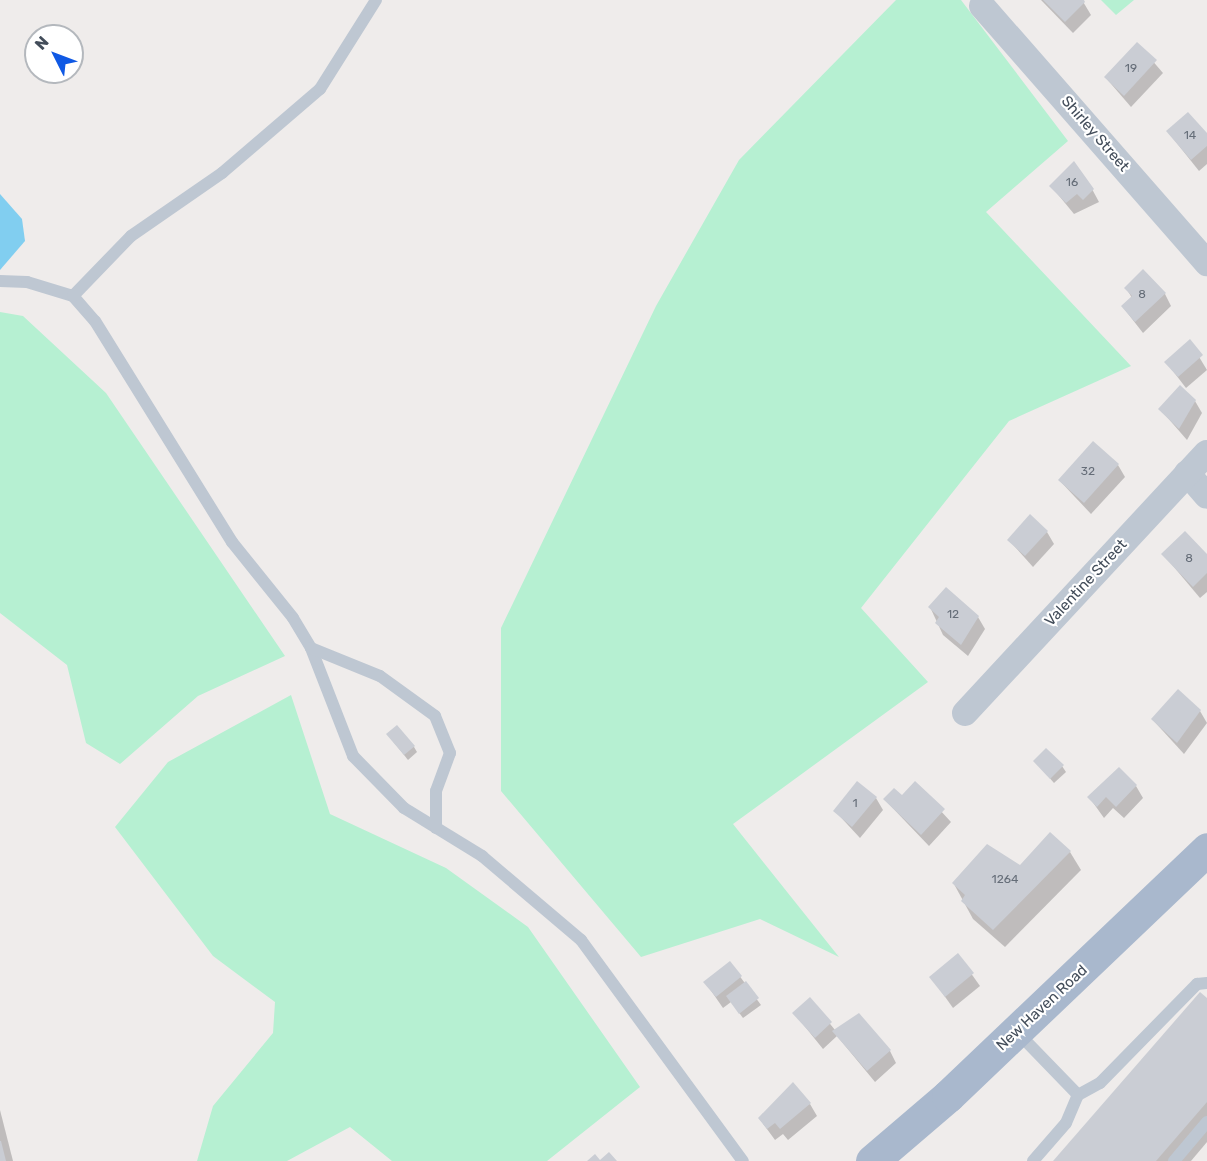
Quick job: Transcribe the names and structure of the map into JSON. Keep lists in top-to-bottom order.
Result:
{
  "streets": {
    "main road": ["New Haven Road"],
    "street": ["Shirley Street", "Valentine Street"]
  },
  "house_numbers": [
    "19",
    "14",
    "16",
    "8",
    "32",
    "8",
    "12",
    "1",
    "1264"
  ],
  "north": "top left"
}
